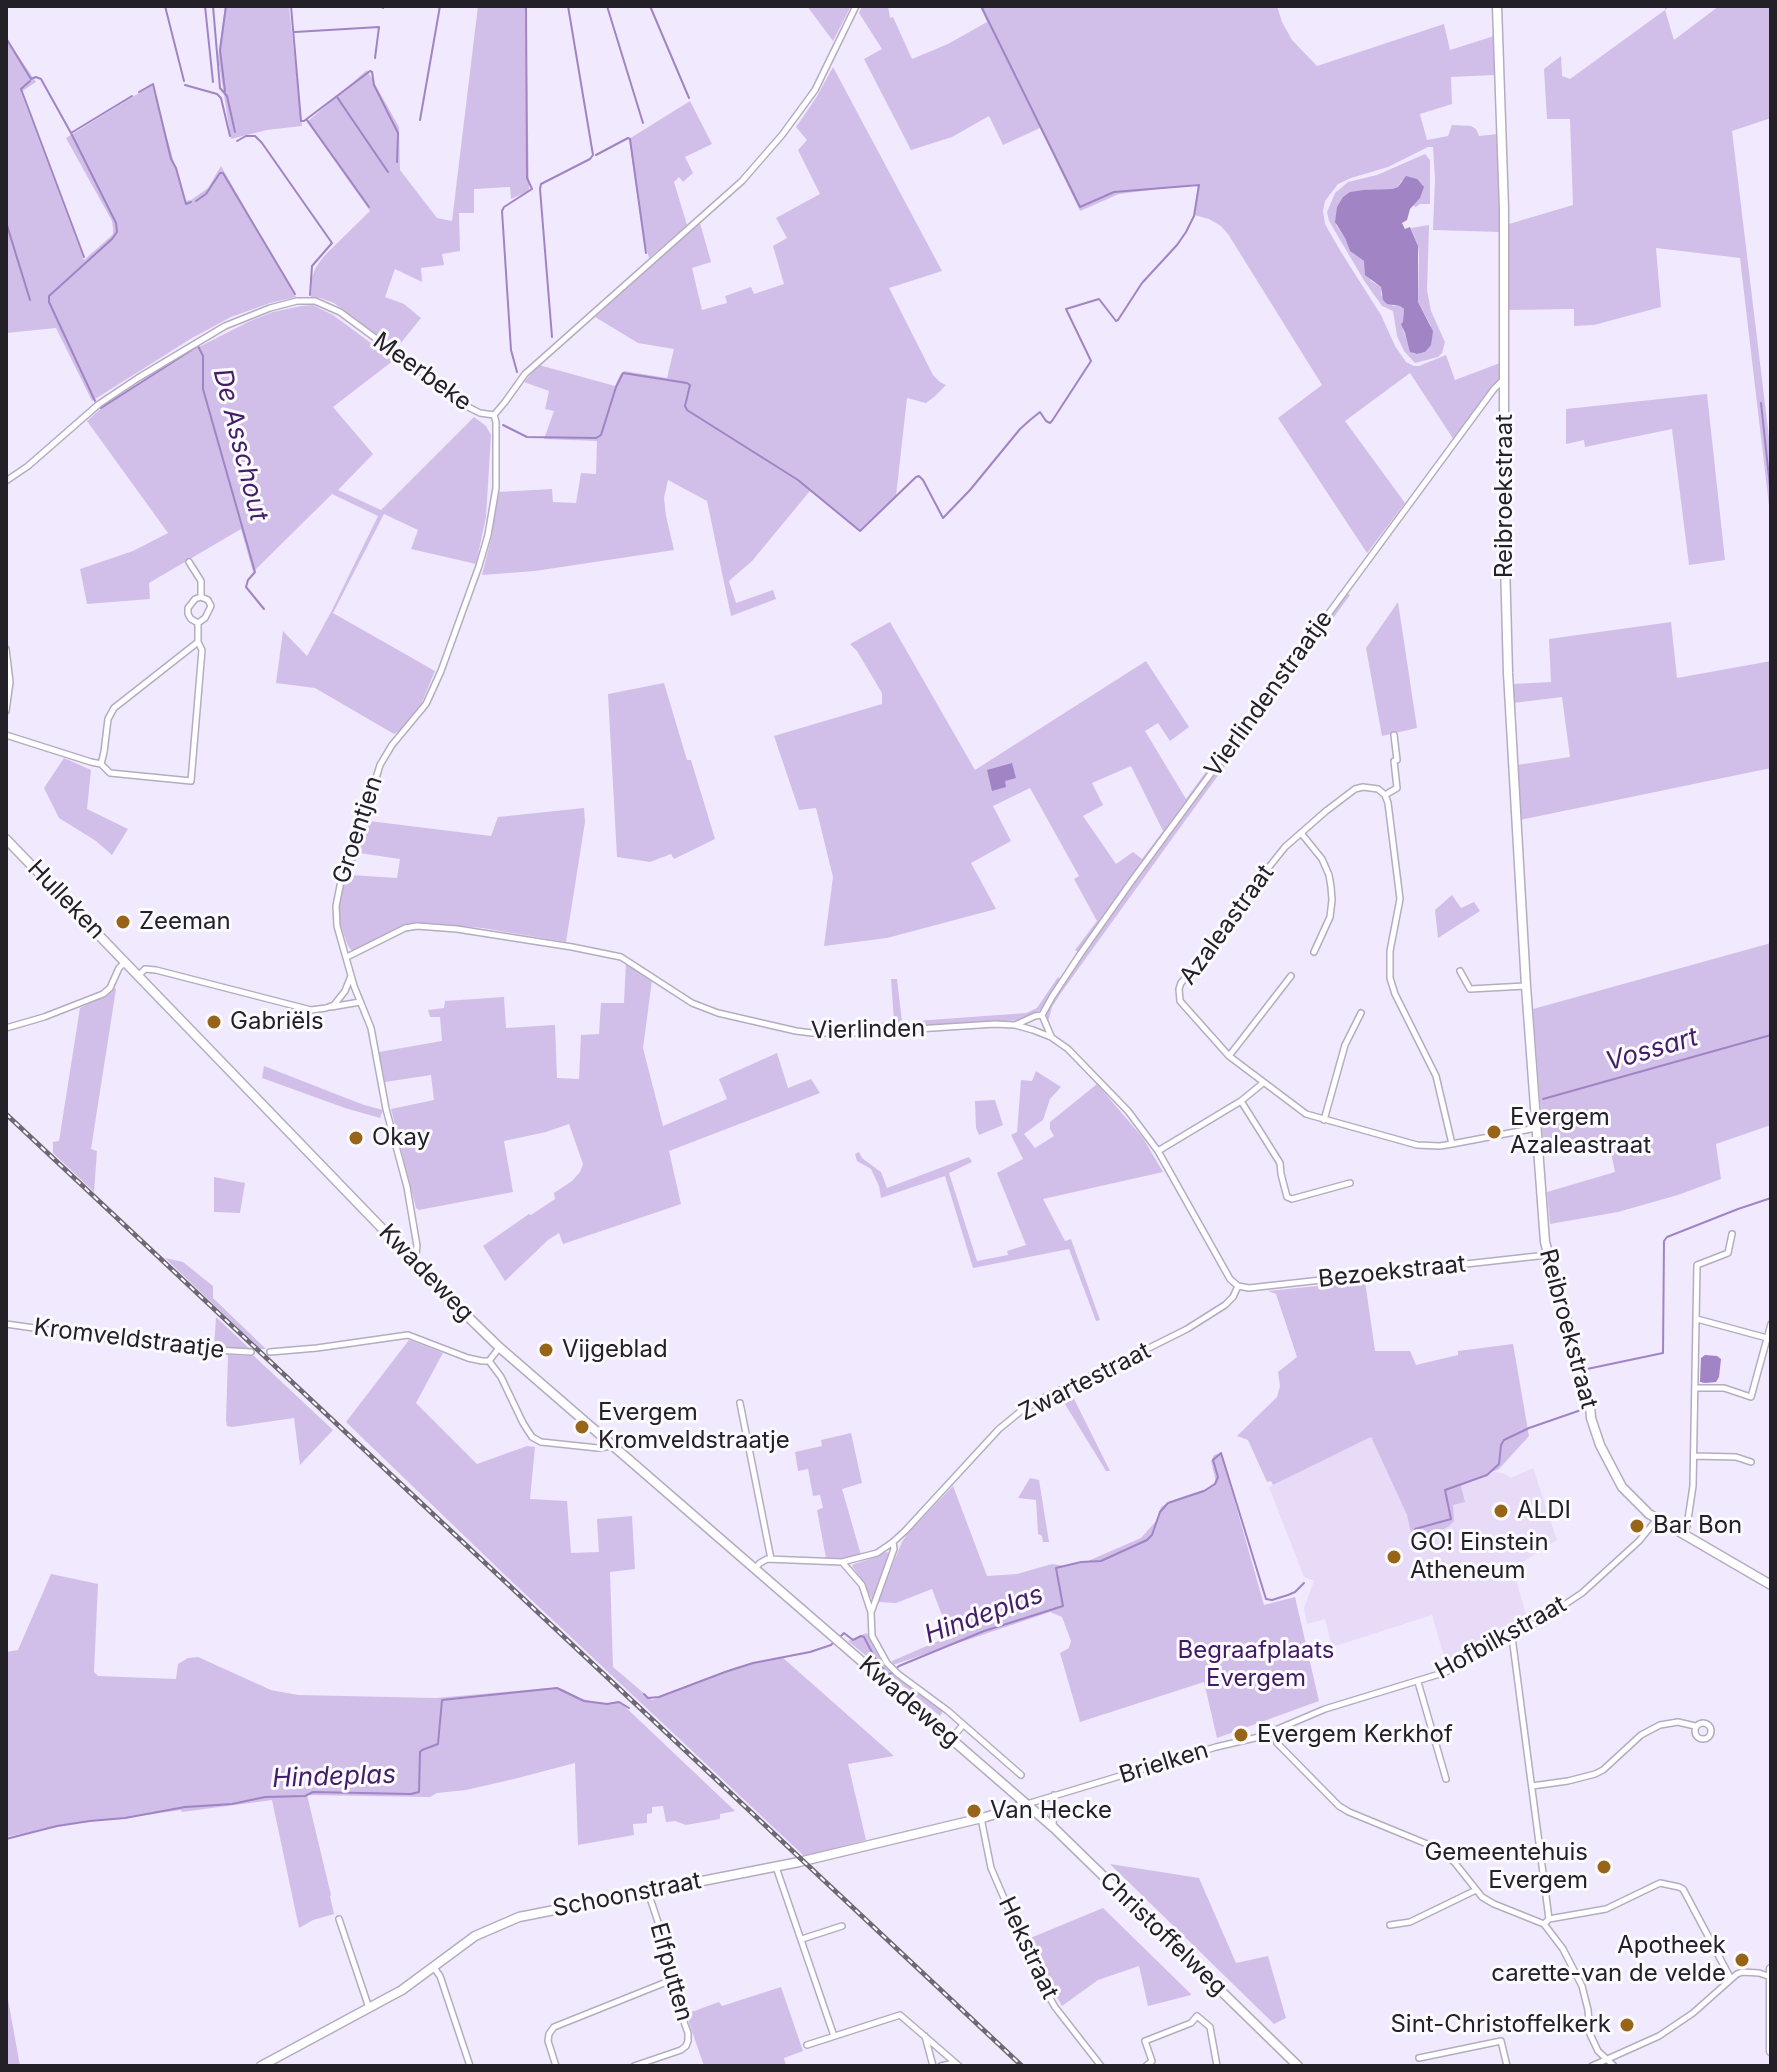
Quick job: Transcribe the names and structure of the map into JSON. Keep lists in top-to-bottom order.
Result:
{
  "streets": {
    "street": [
      "Meerbeke",
      "Reibroekstraat",
      "Vierlindenstraatje",
      "Groentjen",
      "Hulleken",
      "Azaleastraat",
      "Vierlinden",
      "Bezoekstraat",
      "Kwadeweg",
      "Kromveldstraatje",
      "Zwartestraat",
      "Hofbilkstraat",
      "Brielken",
      "Schoonstraat",
      "Christoffelweg",
      "Hekstraat",
      "Elfputten"
    ]
  },
  "crossings": [
    ["Meerbeke", "Groentjen"],
    ["Reibroekstraat", "Vierlindenstraatje"],
    ["Reibroekstraat", "Azaleastraat"],
    ["Reibroekstraat", "Bezoekstraat"],
    ["Reibroekstraat", "Hofbilkstraat"],
    ["Groentjen", "Vierlinden"],
    ["Groentjen", "Kwadeweg"],
    ["Hulleken", "Kwadeweg"],
    ["Vierlinden", "Bezoekstraat"],
    ["Vierlinden", "Zwartestraat"],
    ["Bezoekstraat", "Zwartestraat"],
    ["Kwadeweg", "Zwartestraat"],
    ["Kwadeweg", "Brielken"],
    ["Kwadeweg", "Schoonstraat"],
    ["Kwadeweg", "Christoffelweg"],
    ["Hofbilkstraat", "Brielken"],
    ["Brielken", "Schoonstraat"],
    ["Brielken", "Christoffelweg"],
    ["Schoonstraat", "Christoffelweg"],
    ["Schoonstraat", "Hekstraat"],
    ["Schoonstraat", "Elfputten"]
  ],
  "water": ["De Asschout", "Vossart", "Hindeplas"],
  "parks": ["Begraafplaats Evergem"],
  "places": [
    "Zeeman",
    "Gabriëls",
    "Evergem Azaleastraat",
    "Okay",
    "Vijgeblad",
    "Evergem Kromveldstraatje",
    "ALDI",
    "Bar Bon",
    "GO! Einstein Atheneum",
    "Evergem Kerkhof",
    "Van Hecke",
    "Gemeentehuis Evergem",
    "Apotheek carette-van de velde",
    "Sint-Christoffelkerk"
  ]
}
